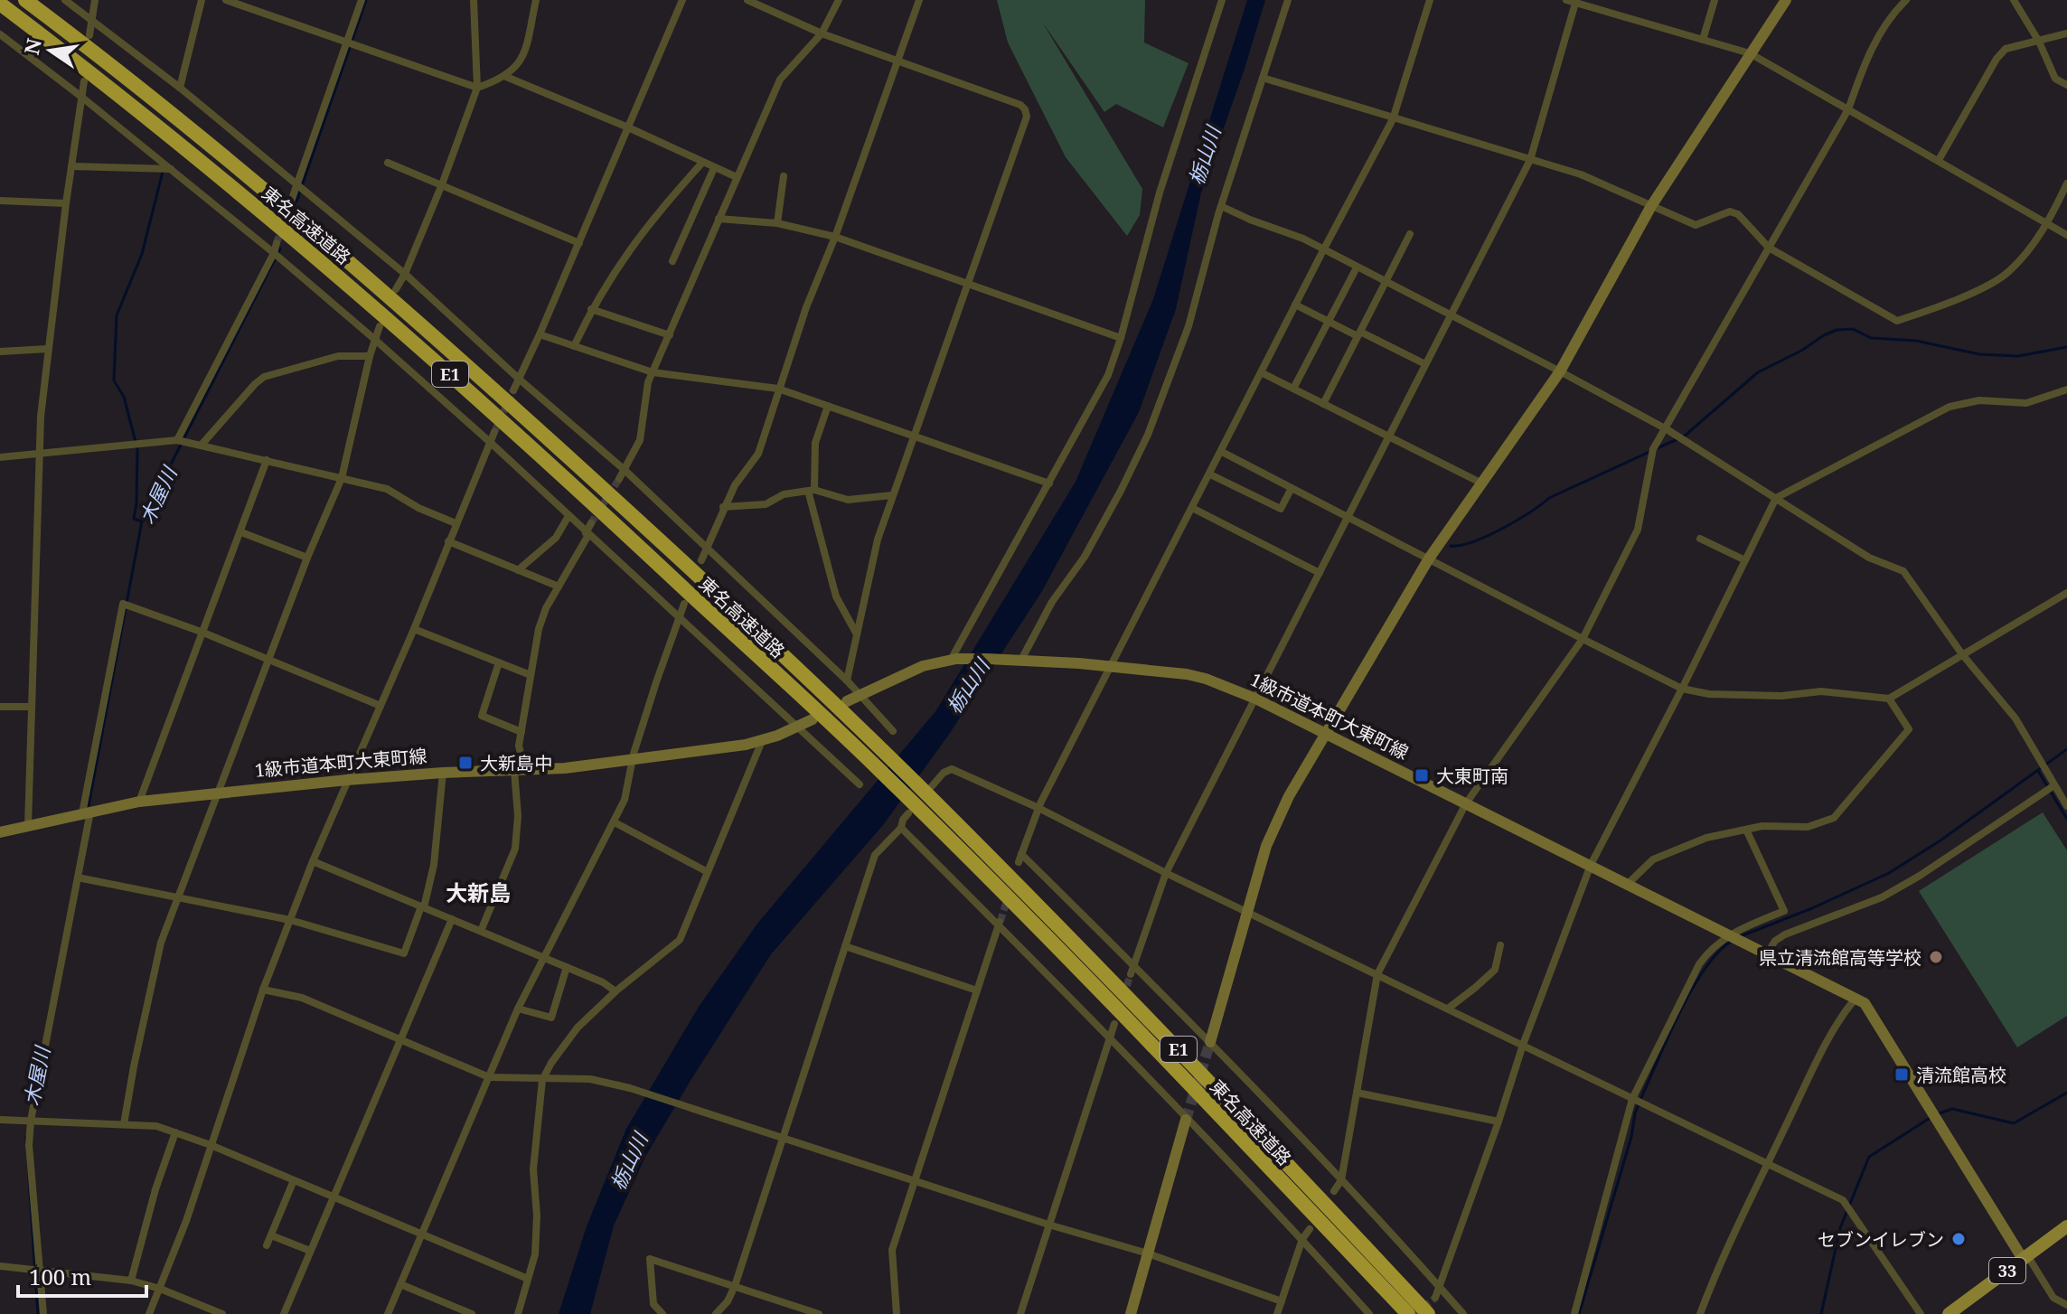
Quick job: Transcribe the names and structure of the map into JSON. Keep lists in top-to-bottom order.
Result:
{
  "streets": {
    "highway": ["東名高速道路", "E1"],
    "main road": ["33"],
    "street": ["1級市道本町大東町線"]
  },
  "districts": ["大新島"],
  "water": ["栃山川", "木屋川"],
  "places": {
    "transit": ["大新島中", "大東町南", "清流館高校"],
    "other": ["県立清流館高等学校", "セブンイレブン"]
  },
  "scale_bar": "100 m",
  "north": "left"
}
